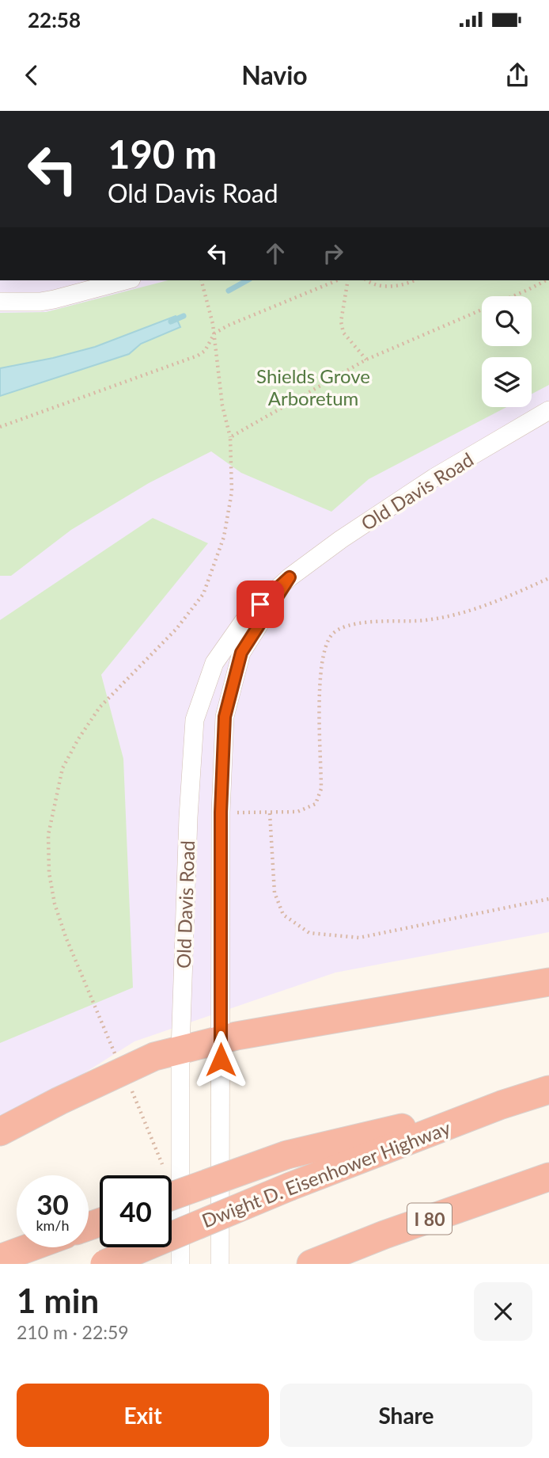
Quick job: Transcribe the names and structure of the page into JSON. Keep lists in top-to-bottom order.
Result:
{
  "streets": {
    "highway": ["Dwight D. Eisenhower Highway", "I 80"],
    "street": ["Old Davis Road"]
  },
  "parks": ["Shields Grove Arboretum"],
  "page": {
    "status": "22:58",
    "header": "Navio",
    "turn": ["190 m", "Old Davis Road"],
    "speed": "30 km/h",
    "limit": "40",
    "heading": ["1 min", "210 m · 22:59"],
    "buttons": ["Exit", "Share"]
  }
}
